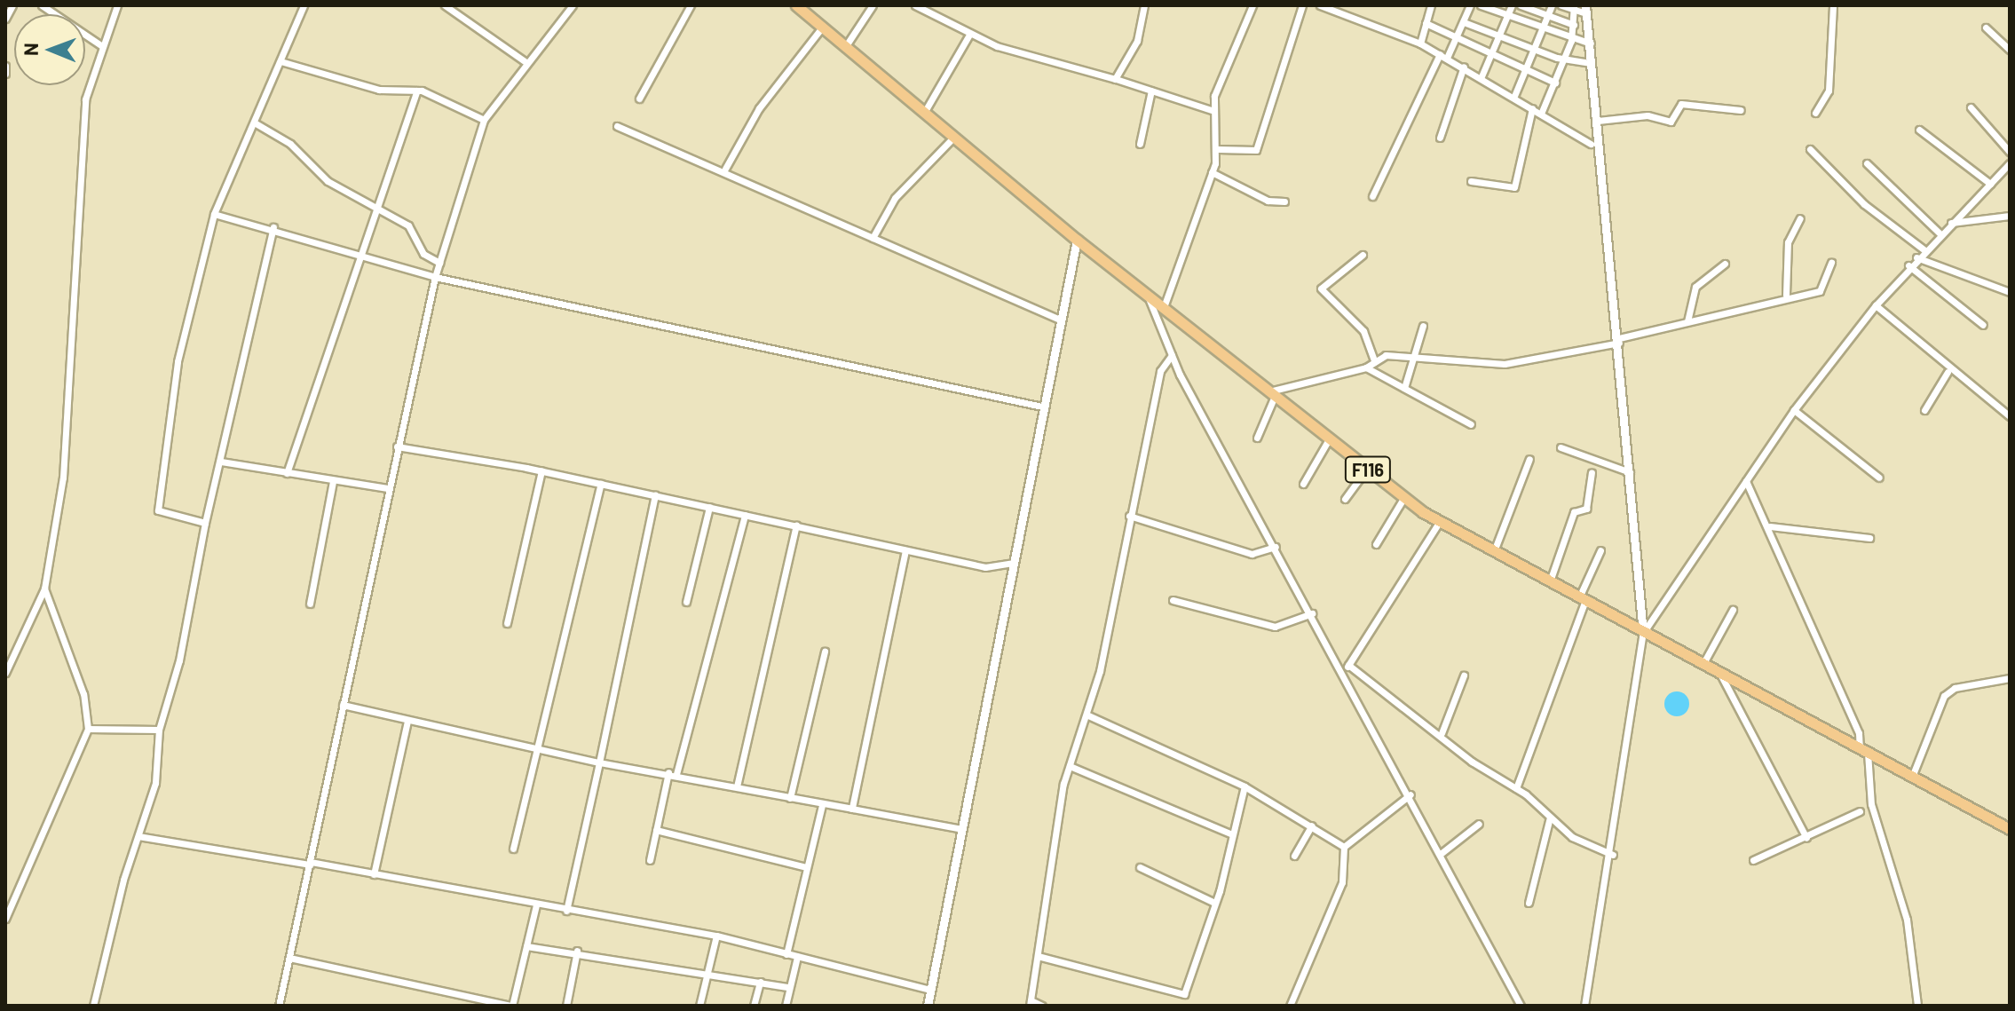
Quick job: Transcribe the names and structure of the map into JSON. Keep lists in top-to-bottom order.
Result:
{
  "streets": {
    "main road": ["F116"]
  },
  "north": "left"
}
